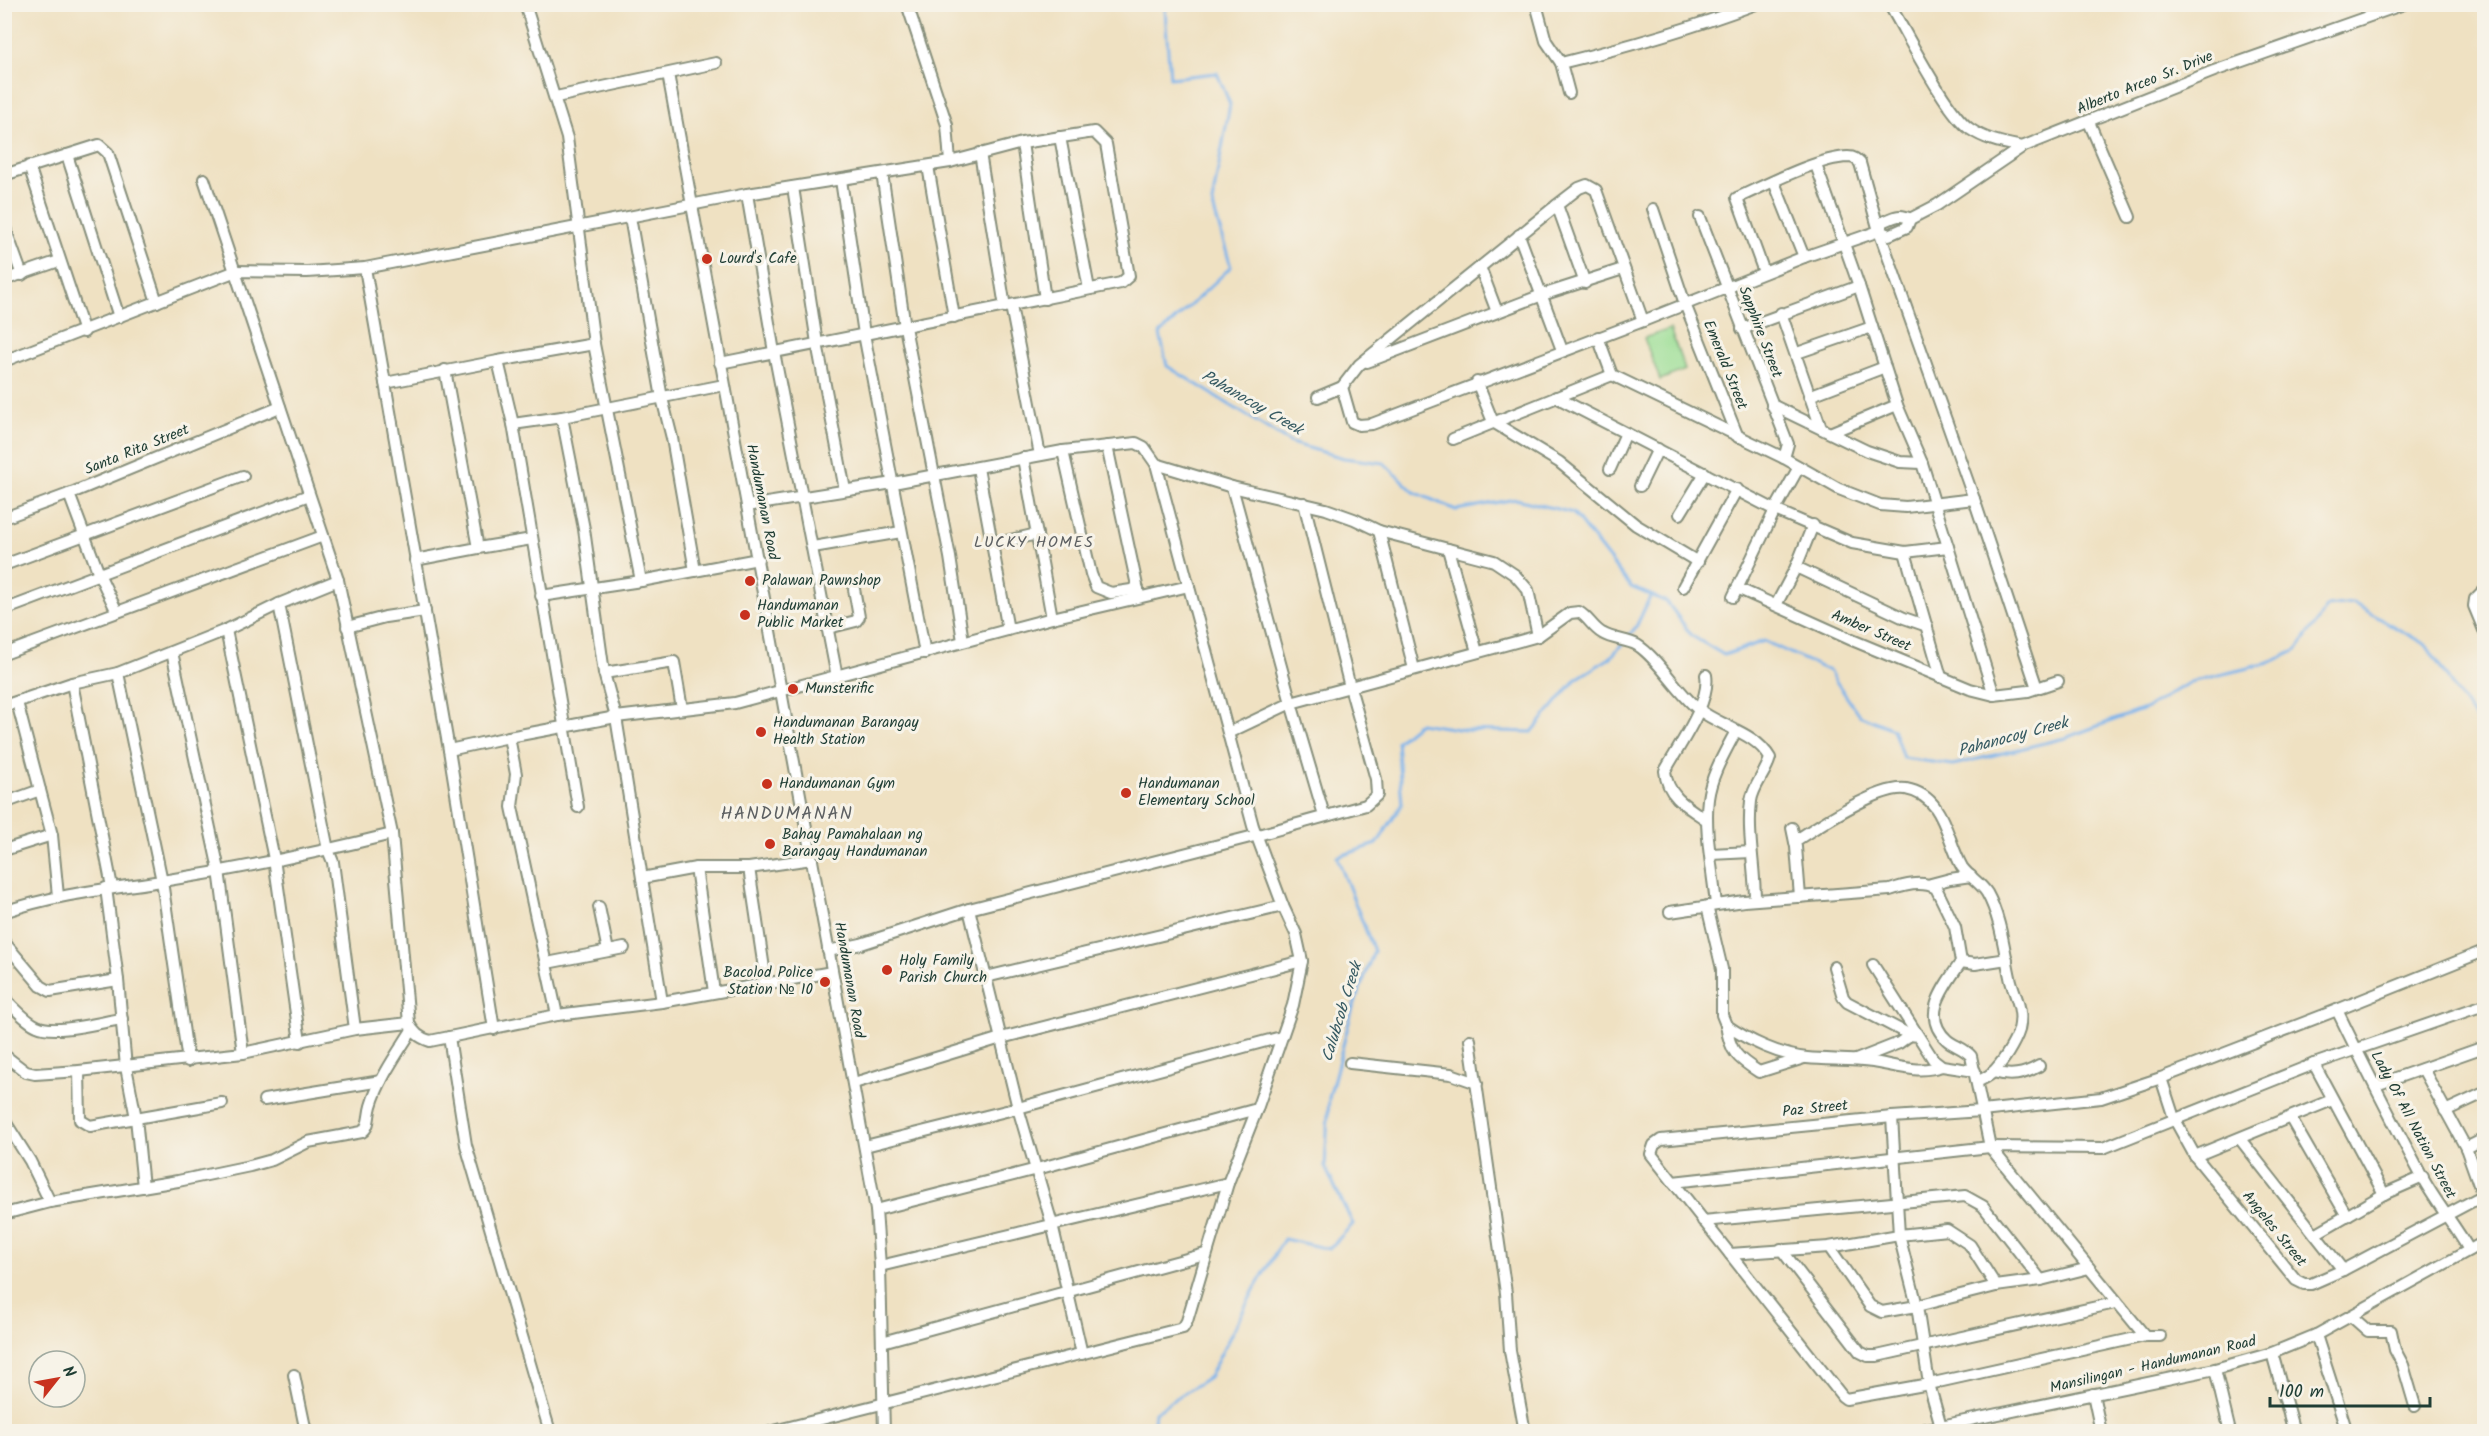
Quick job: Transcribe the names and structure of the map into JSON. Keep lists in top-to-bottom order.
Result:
{
  "streets": {
    "street": [
      "Alberto Arceo Sr. Drive",
      "Sapphire Street",
      "Emerald Street",
      "Santa Rita Street",
      "Handumanan Road",
      "Amber Street",
      "Paz Street",
      "Lady Of All Nation Street",
      "Angeles Street",
      "Mansilingan - Handumanan Road"
    ]
  },
  "crossings": [
    ["Paz Street", "Lady Of All Nation Street"],
    ["Paz Street", "Angeles Street"],
    ["Lady Of All Nation Street", "Angeles Street"],
    ["Lady Of All Nation Street", "Mansilingan - Handumanan Road"]
  ],
  "districts": ["LUCKY HOMES", "HANDUMANAN"],
  "water": ["Pahanocoy Creek", "Calubcob Creek"],
  "places": [
    "Lourd's Cafe",
    "Palawan Pawnshop",
    "Handumanan Public Market",
    "Munsterific",
    "Handumanan Barangay Health Station",
    "Handumanan Gym",
    "Handumanan Elementary School",
    "Bahay Pamahalaan ng Barangay Handumanan",
    "Holy Family Parish Church",
    "Bacolod Police Station № 10"
  ],
  "scale_bar": "100 m",
  "north": "top right"
}
